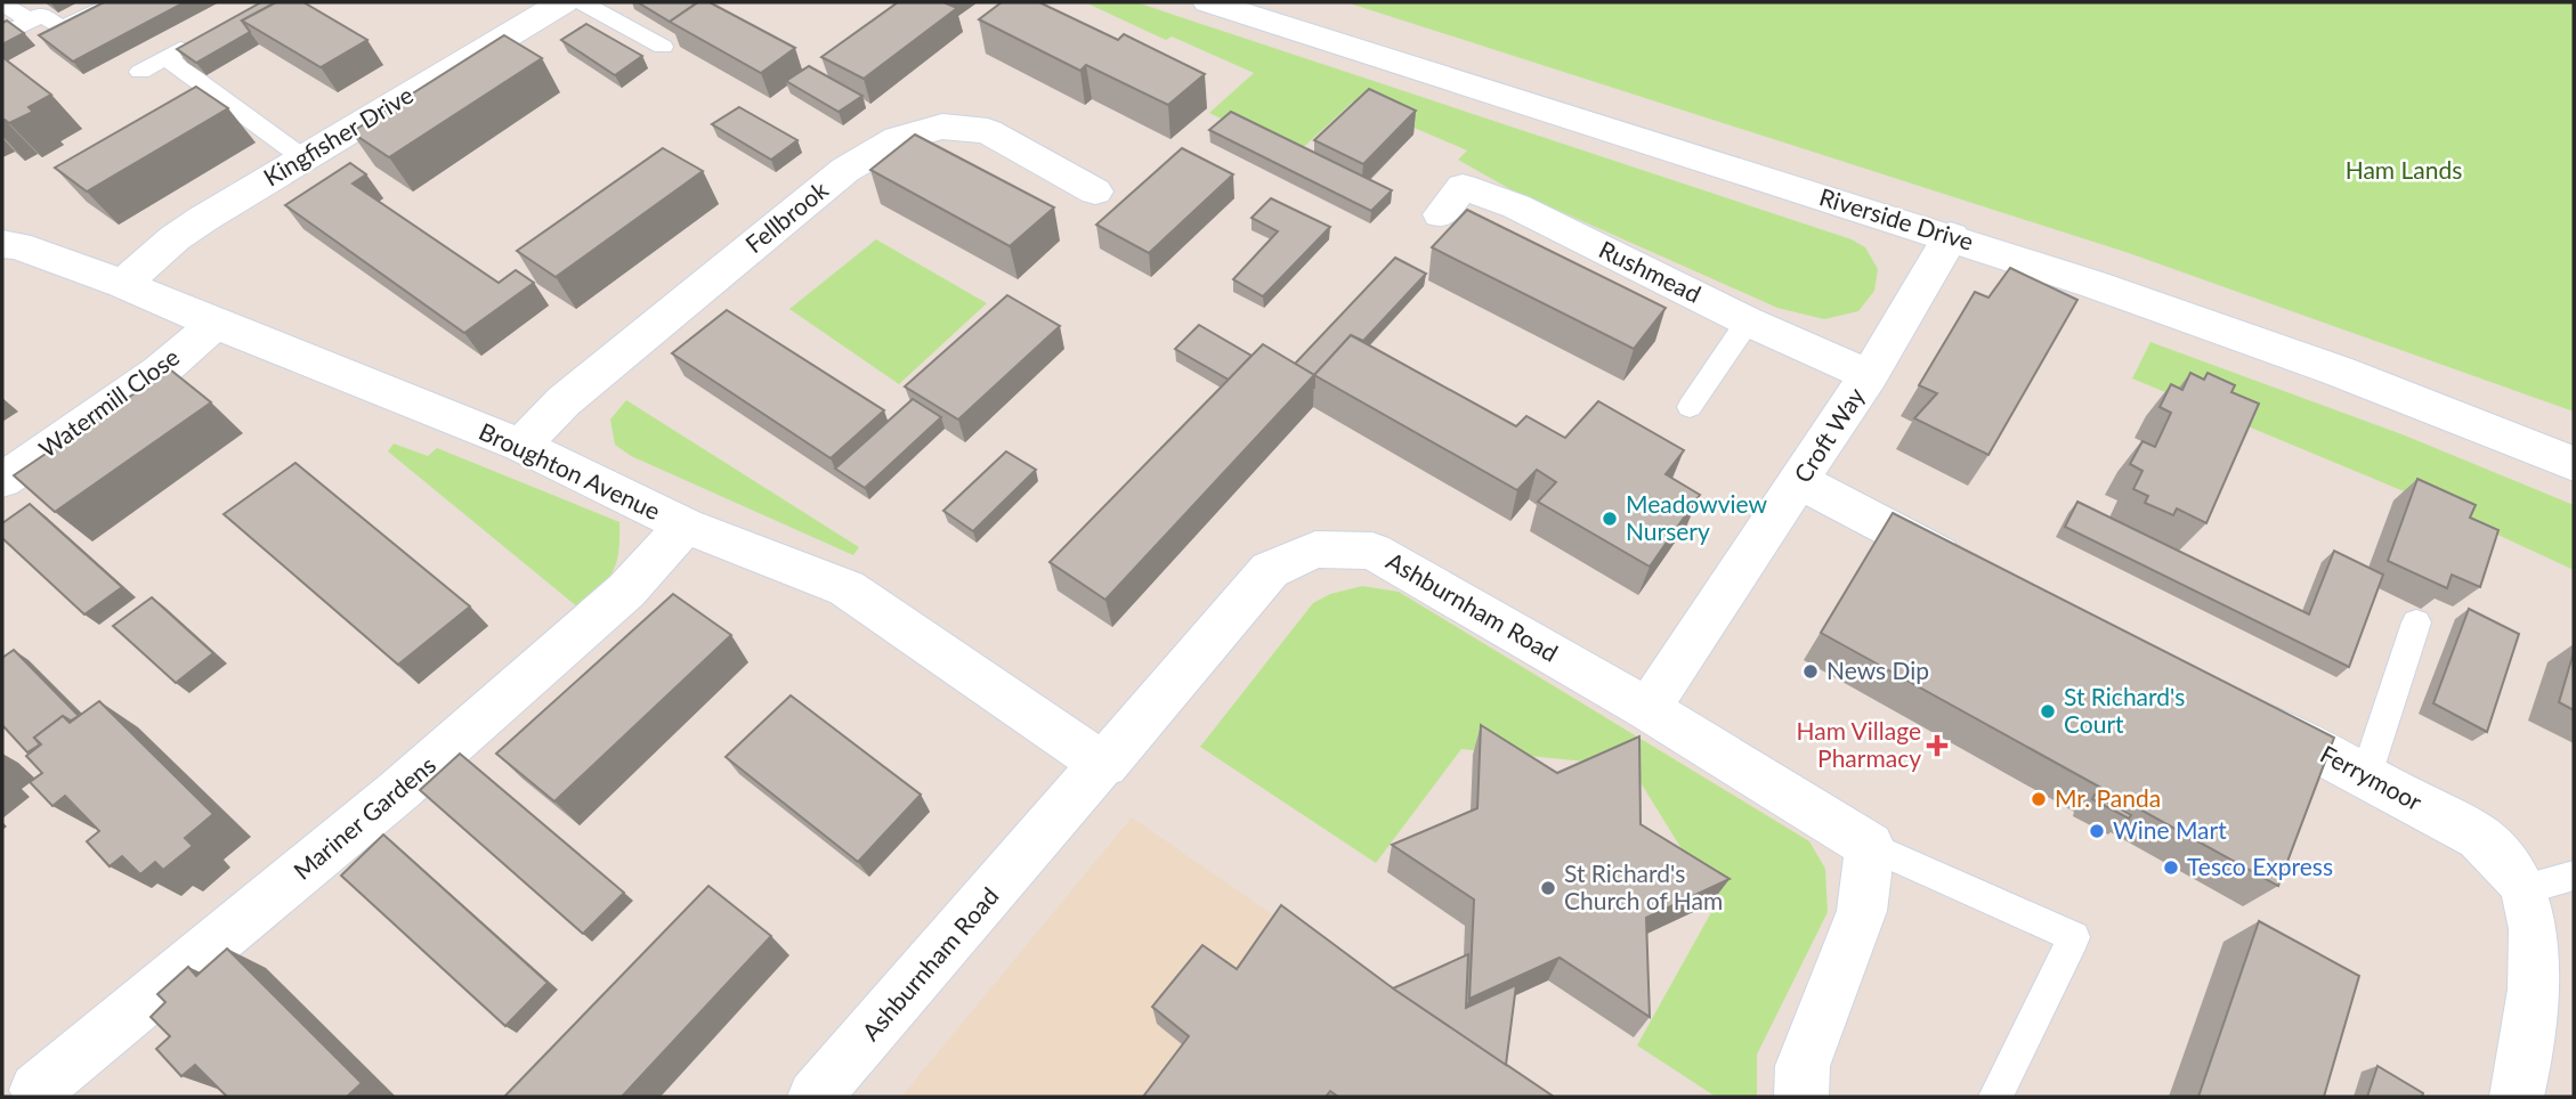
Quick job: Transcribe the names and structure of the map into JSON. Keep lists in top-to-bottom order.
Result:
{
  "streets": {
    "street": [
      "Kingfisher Drive",
      "Fellbrook",
      "Riverside Drive",
      "Rushmead",
      "Watermill Close",
      "Croft Way",
      "Broughton Avenue",
      "Ashburnham Road",
      "Ferrymoor",
      "Mariner Gardens"
    ]
  },
  "crossings": [
    ["Kingfisher Drive", "Broughton Avenue"],
    ["Fellbrook", "Broughton Avenue"],
    ["Riverside Drive", "Croft Way"],
    ["Rushmead", "Croft Way"],
    ["Watermill Close", "Broughton Avenue"],
    ["Croft Way", "Ashburnham Road"],
    ["Broughton Avenue", "Ashburnham Road"],
    ["Broughton Avenue", "Mariner Gardens"]
  ],
  "parks": ["Ham Lands"],
  "places": {
    "other": [
      "Meadowview Nursery",
      "News Dip",
      "St Richard's Court",
      "Mr. Panda",
      "Wine Mart",
      "Tesco Express",
      "St Richard's Church of Ham"
    ],
    "health": ["Ham Village Pharmacy"]
  }
}
